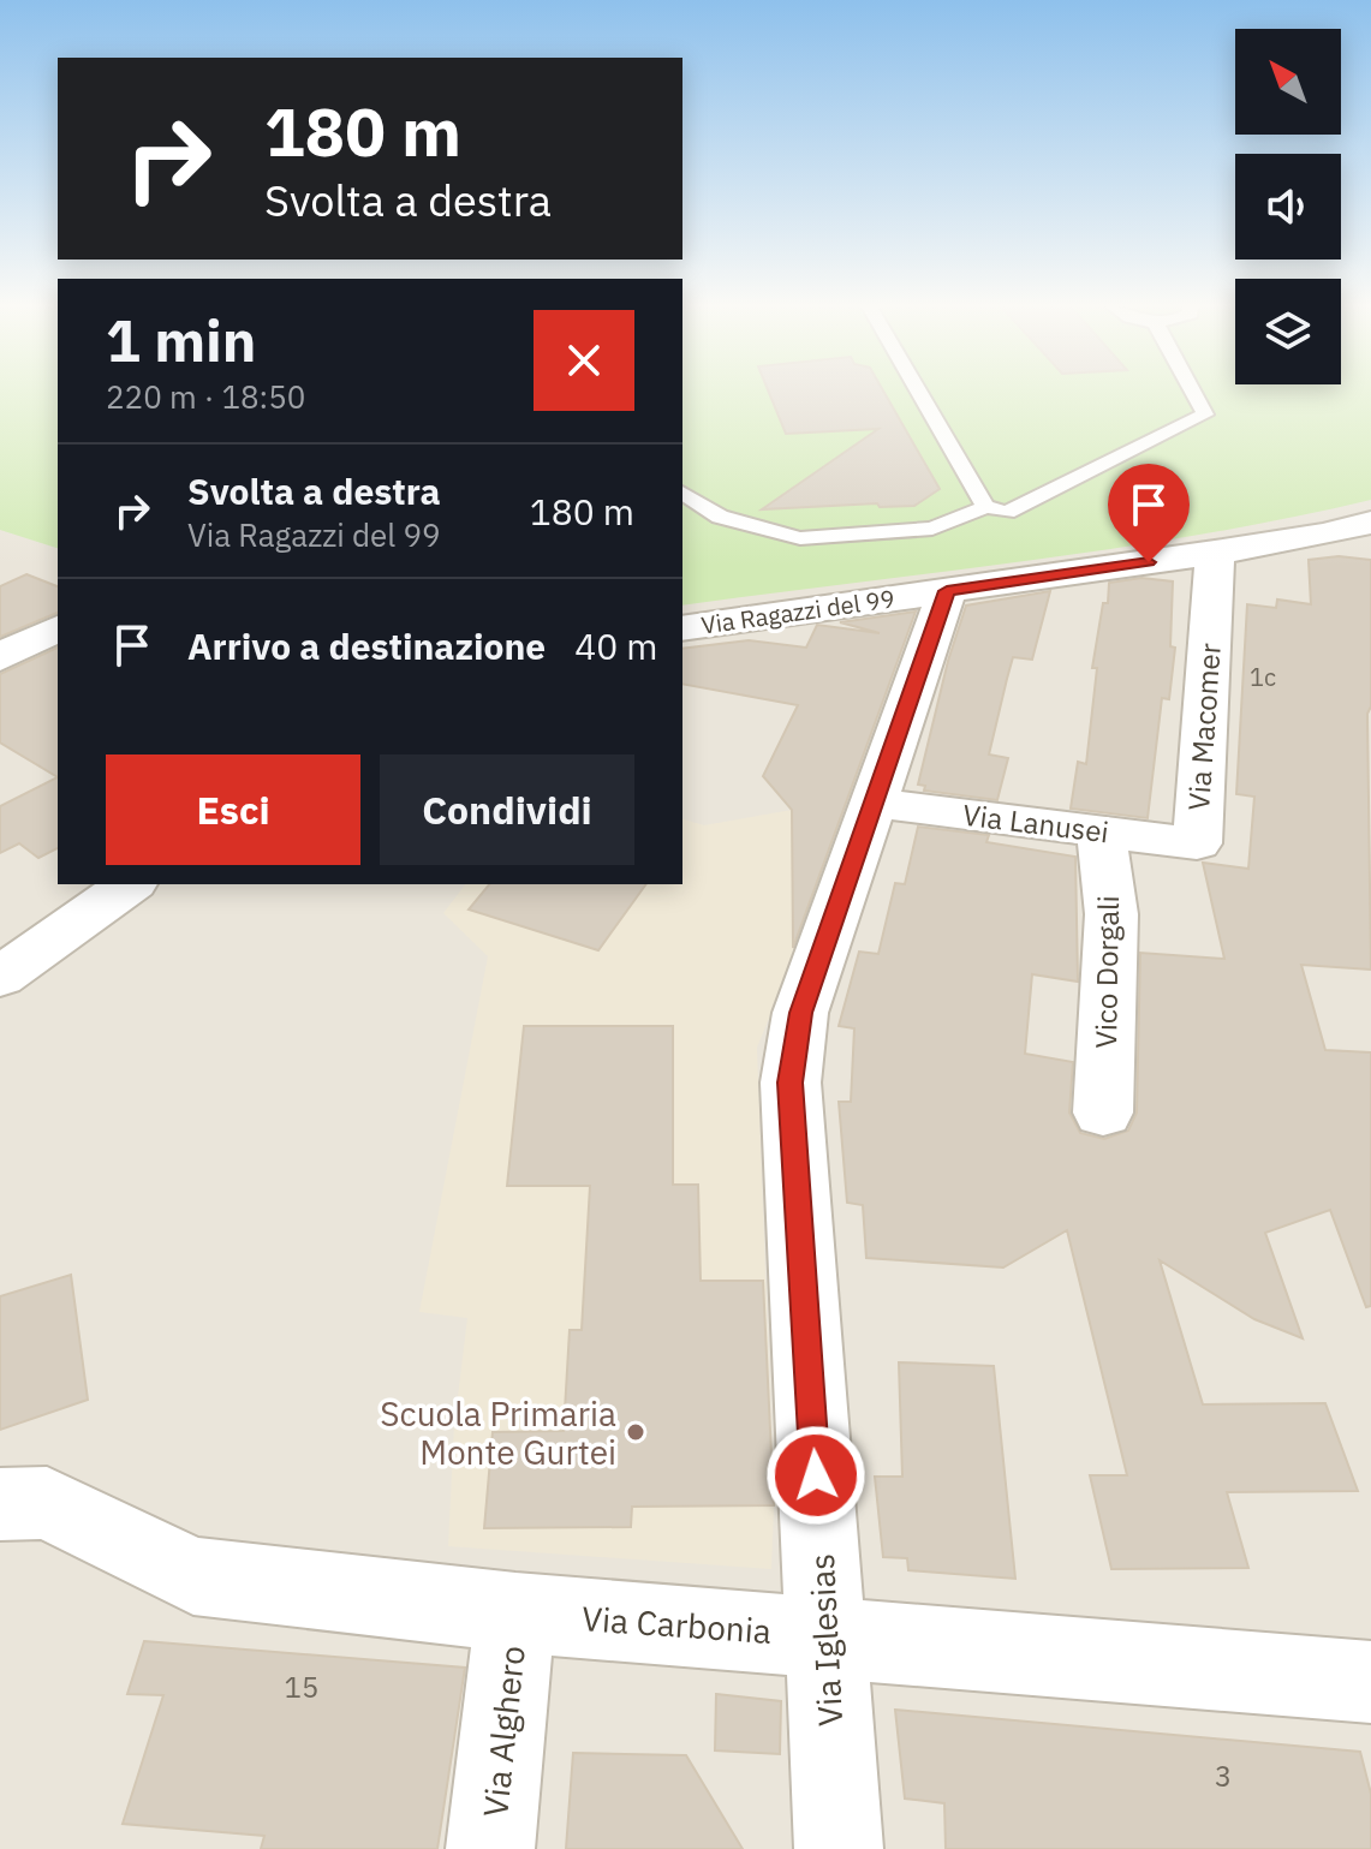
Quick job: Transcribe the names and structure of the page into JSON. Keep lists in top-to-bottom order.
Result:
{
  "streets": {
    "street": [
      "Via Ragazzi del 99",
      "Via Macomer",
      "Via Lanusei",
      "Vico Dorgali",
      "Via Carbonia",
      "Via Iglesias",
      "Via Alghero"
    ]
  },
  "crossings": [
    ["Via Ragazzi del 99", "Via Macomer"],
    ["Via Ragazzi del 99", "Via Iglesias"],
    ["Via Macomer", "Via Lanusei"],
    ["Via Lanusei", "Vico Dorgali"],
    ["Via Lanusei", "Via Iglesias"],
    ["Via Carbonia", "Via Iglesias"],
    ["Via Carbonia", "Via Alghero"]
  ],
  "places": ["Scuola Primaria Monte Gurtei"],
  "house_numbers": ["1c", "15", "3"],
  "north": "top left",
  "page": {
    "turn": ["180 m", "Svolta a destra"],
    "heading": ["1 min", "220 m · 18:50"],
    "list": [
      {
        "name": "Svolta a destra",
        "note": "Via Ragazzi del 99",
        "value": "180 m"
      },
      {
        "name": "Arrivo a destinazione",
        "value": "40 m"
      }
    ],
    "buttons": ["Esci", "Condividi"]
  }
}
